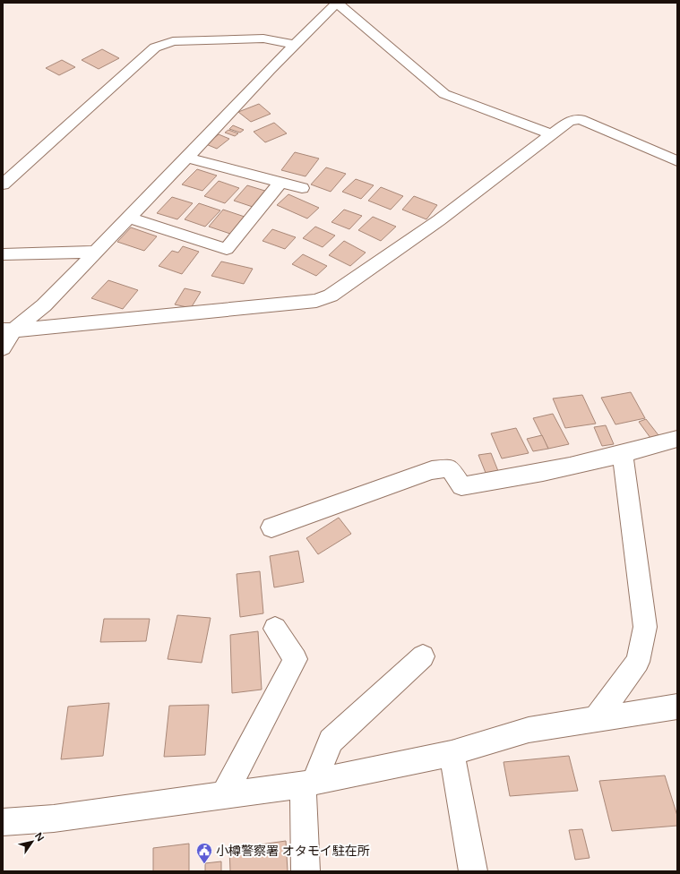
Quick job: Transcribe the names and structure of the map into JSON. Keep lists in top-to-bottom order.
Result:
{
  "places": {
    "public building": ["小樽警察署 オタモイ駐在所"]
  },
  "north": "top right"
}
